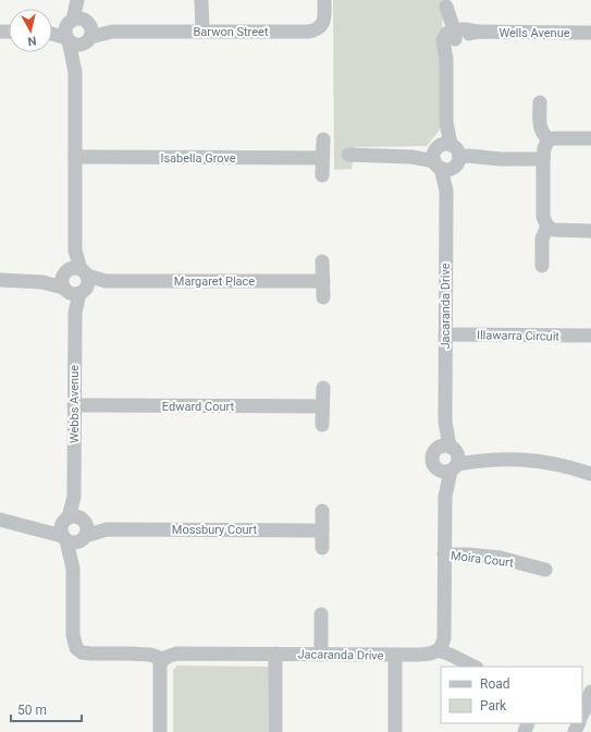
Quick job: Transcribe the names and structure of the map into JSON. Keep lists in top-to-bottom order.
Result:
{
  "streets": {
    "street": [
      "Barwon Street",
      "Wells Avenue",
      "Isabella Grove",
      "Margaret Place",
      "Jacaranda Drive",
      "Illawarra Circuit",
      "Webbs Avenue",
      "Edward Court",
      "Mossbury Court",
      "Moira Court"
    ]
  },
  "crossings": [
    ["Barwon Street", "Webbs Avenue"],
    ["Wells Avenue", "Jacaranda Drive"],
    ["Isabella Grove", "Webbs Avenue"],
    ["Margaret Place", "Webbs Avenue"],
    ["Jacaranda Drive", "Illawarra Circuit"],
    ["Jacaranda Drive", "Webbs Avenue"],
    ["Jacaranda Drive", "Moira Court"],
    ["Webbs Avenue", "Edward Court"],
    ["Webbs Avenue", "Mossbury Court"]
  ],
  "legend": ["Road", "Park"],
  "scale_bar": "50 m",
  "north": "bottom"
}
